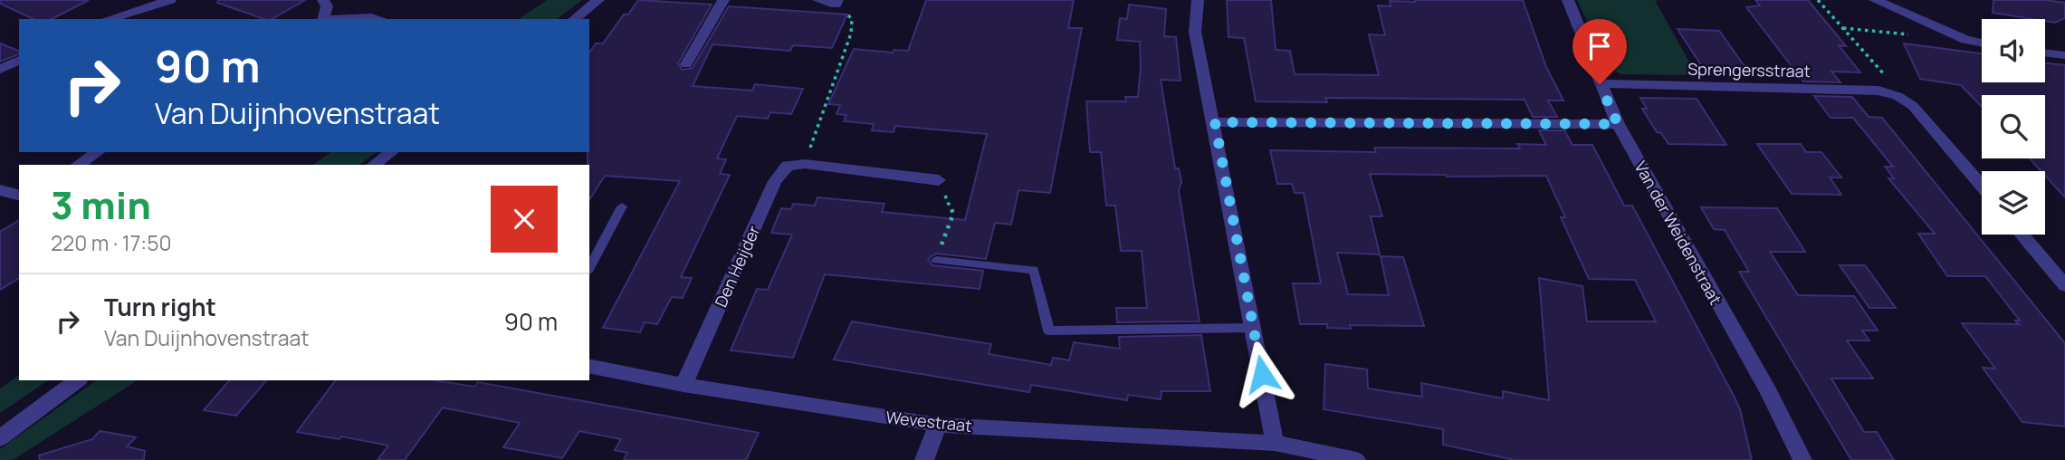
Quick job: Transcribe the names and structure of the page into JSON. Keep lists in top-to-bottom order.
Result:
{
  "streets": {
    "street": [
      "Sprengersstraat",
      "Van der Weidenstraat",
      "Den Heijder",
      "Wevestraat"
    ]
  },
  "crossings": [
    ["Sprengersstraat", "Van der Weidenstraat"],
    ["Den Heijder", "Wevestraat"]
  ],
  "page": {
    "turn": ["90 m", "Van Duijnhovenstraat"],
    "heading": ["3 min", "220 m · 17:50"],
    "list": [
      {
        "name": "Turn right",
        "note": "Van Duijnhovenstraat",
        "value": "90 m"
      }
    ]
  }
}
